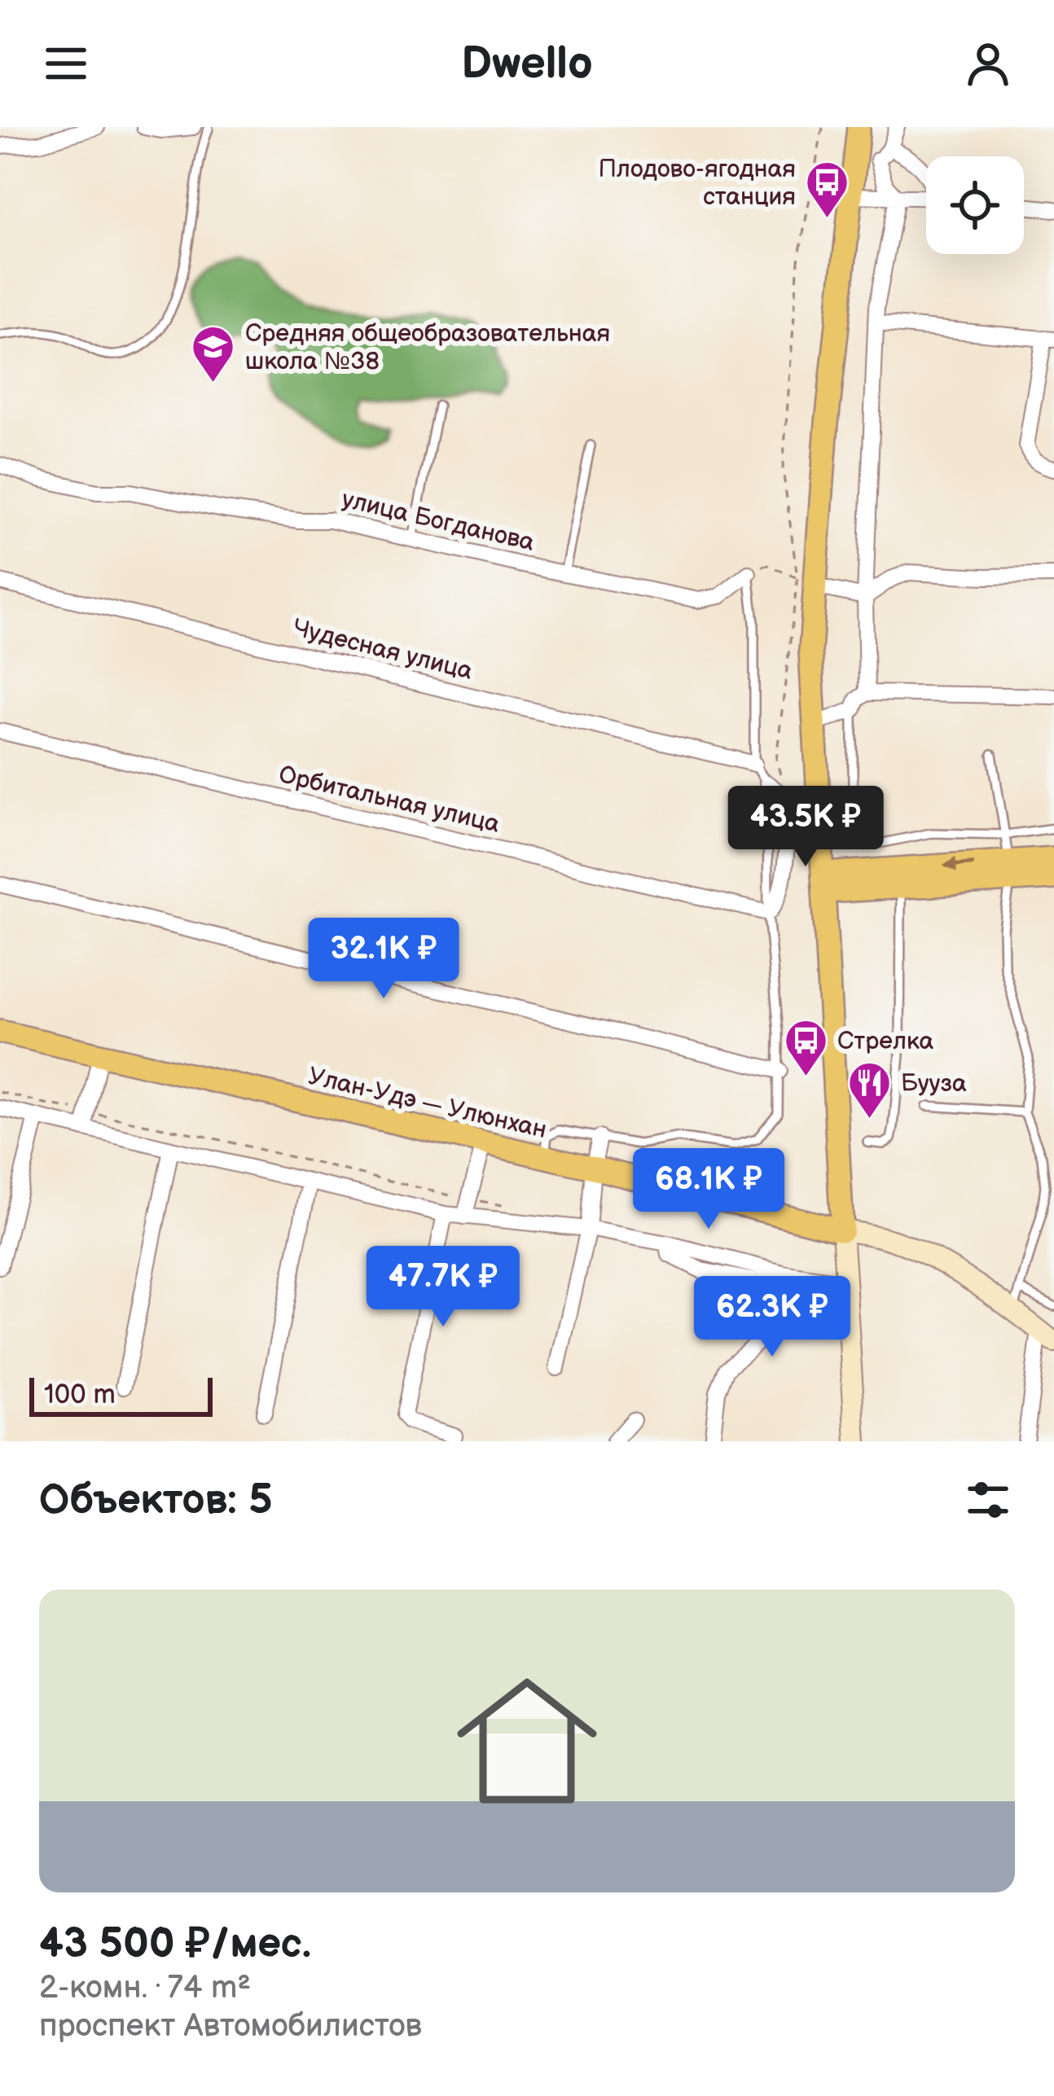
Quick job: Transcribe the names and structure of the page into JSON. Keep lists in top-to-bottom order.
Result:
{
  "streets": {
    "main road": ["Улан-Удэ — Улюнхан"],
    "street": ["улица Богданова", "Чудесная улица", "Орбитальная улица"]
  },
  "places": {
    "bus stop": ["Плодово-ягодная станция", "Стрелка"],
    "school or university": ["Средняя общеобразовательная школа №38"],
    "restaurant": ["Бууза"]
  },
  "scale_bar": "100 m",
  "page": {
    "header": "Dwello",
    "price": [
      "43.5K ₽",
      "32.1K ₽",
      "68.1K ₽",
      "47.7K ₽",
      "62.3K ₽"
    ],
    "scale": "100 m",
    "heading": "Объектов: 5",
    "list": [
      {
        "name": "43 500 ₽/мес.",
        "note": "2-комн. · 74 m² · проспект Автомобилистов"
      }
    ]
  }
}
